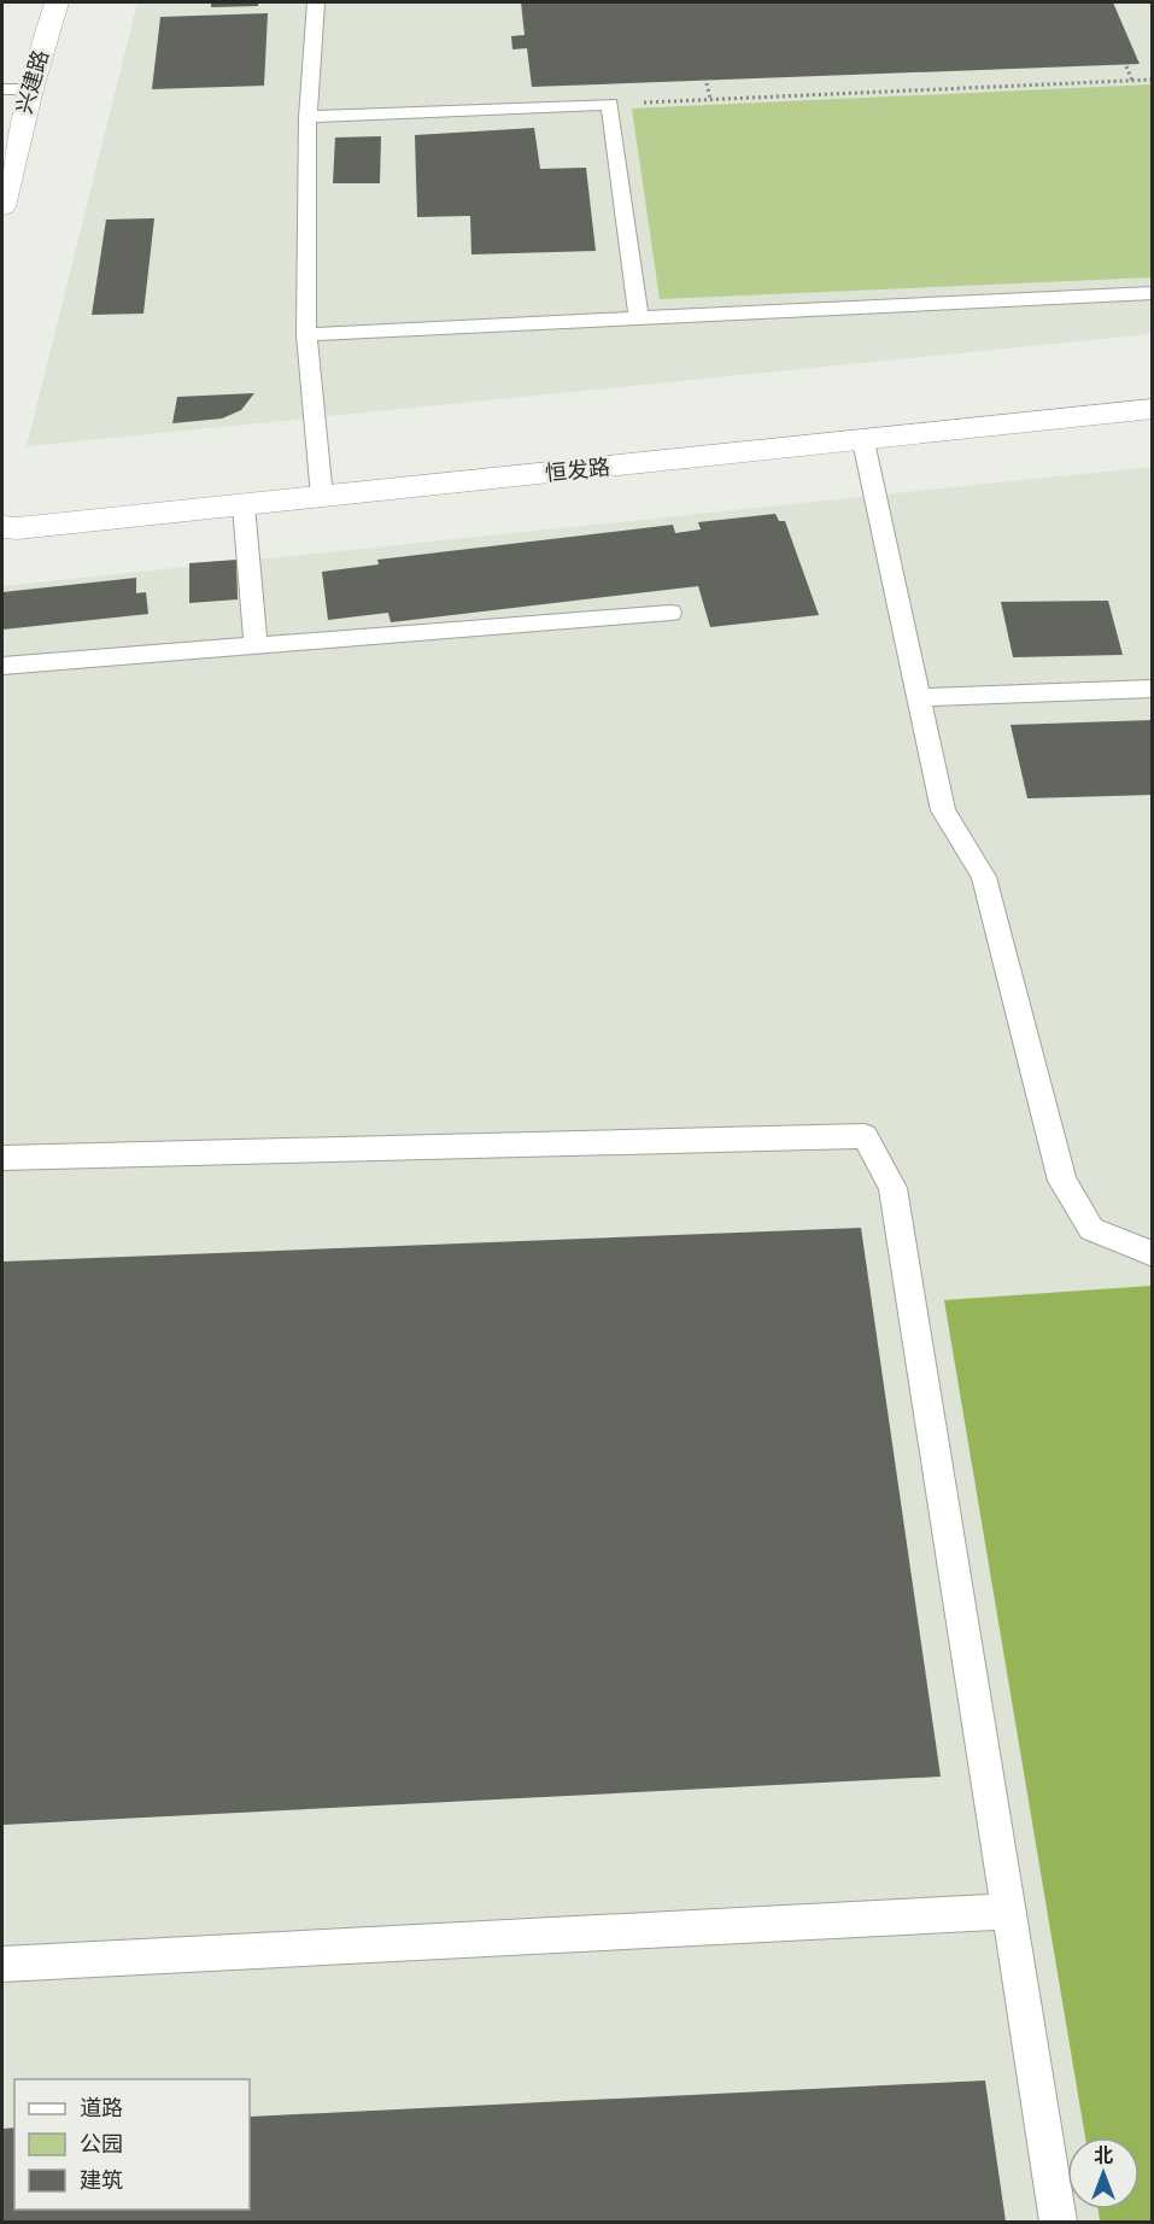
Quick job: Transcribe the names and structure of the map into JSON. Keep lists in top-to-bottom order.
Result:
{
  "streets": {
    "street": ["兴建路", "恒发路"]
  },
  "legend": ["道路", "公园", "建筑"],
  "north": "top"
}
